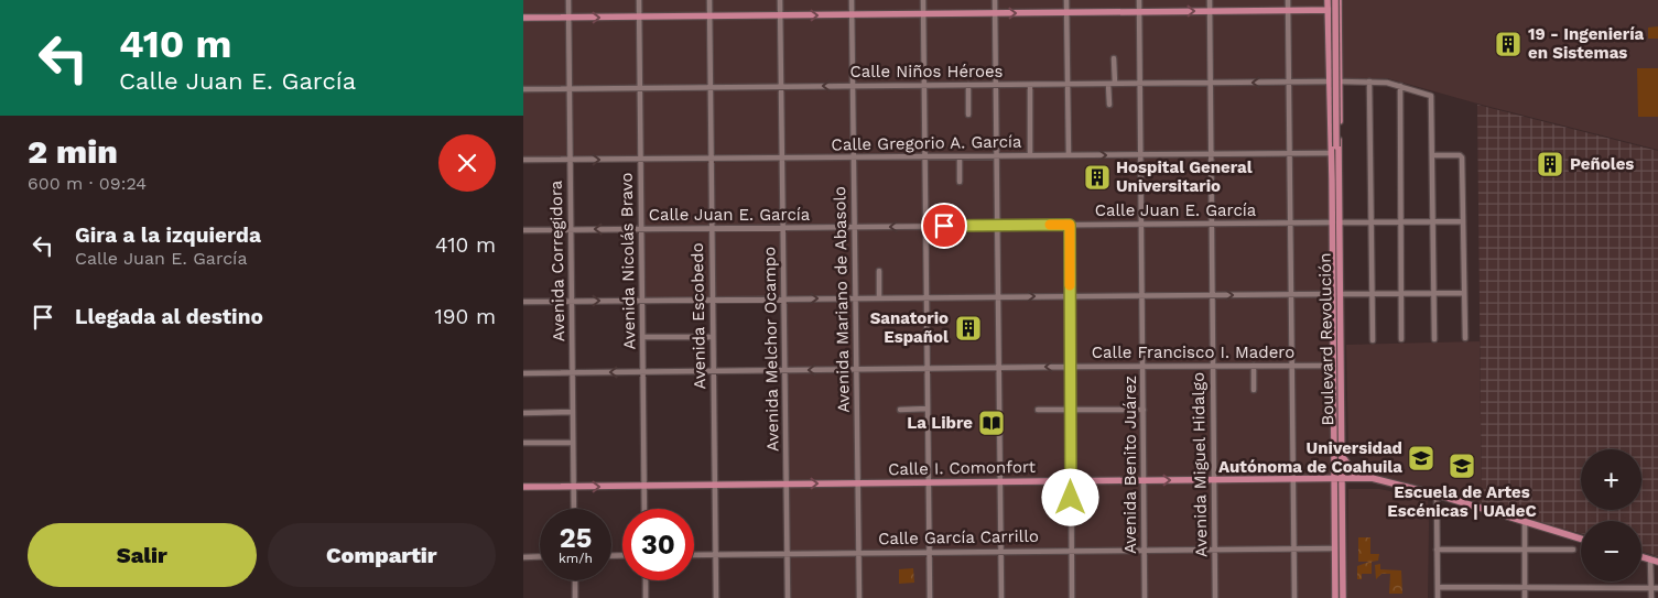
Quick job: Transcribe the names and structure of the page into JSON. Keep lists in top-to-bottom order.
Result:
{
  "streets": {
    "main road": ["Boulevard Revolución", "Calle I. Comonfort"],
    "street": [
      "Calle Niños Héroes",
      "Calle Gregorio A. García",
      "Calle Juan E. García",
      "Avenida Corregidora",
      "Avenida Nicolás Bravo",
      "Avenida Mariano de Abasolo",
      "Avenida Escobedo",
      "Avenida Melchor Ocampo",
      "Calle Francisco I. Madero",
      "Avenida Benito Juárez",
      "Avenida Miguel Hidalgo",
      "Calle García Carrillo"
    ]
  },
  "crossings": [
    ["Calle Niños Héroes", "Avenida Corregidora"],
    ["Calle Niños Héroes", "Avenida Nicolás Bravo"],
    ["Calle Niños Héroes", "Avenida Mariano de Abasolo"],
    ["Calle Niños Héroes", "Avenida Escobedo"],
    ["Calle Niños Héroes", "Avenida Melchor Ocampo"],
    ["Calle Niños Héroes", "Avenida Benito Juárez"],
    ["Calle Niños Héroes", "Avenida Miguel Hidalgo"],
    ["Calle Gregorio A. García", "Avenida Corregidora"],
    ["Calle Gregorio A. García", "Avenida Nicolás Bravo"],
    ["Calle Gregorio A. García", "Avenida Mariano de Abasolo"],
    ["Calle Gregorio A. García", "Avenida Escobedo"],
    ["Calle Gregorio A. García", "Avenida Melchor Ocampo"],
    ["Calle Gregorio A. García", "Avenida Benito Juárez"],
    ["Calle Gregorio A. García", "Avenida Miguel Hidalgo"],
    ["Calle Juan E. García", "Avenida Corregidora"],
    ["Calle Juan E. García", "Avenida Nicolás Bravo"],
    ["Calle Juan E. García", "Avenida Mariano de Abasolo"],
    ["Calle Juan E. García", "Avenida Escobedo"],
    ["Calle Juan E. García", "Avenida Melchor Ocampo"],
    ["Calle Juan E. García", "Avenida Benito Juárez"],
    ["Calle Juan E. García", "Avenida Miguel Hidalgo"],
    ["Avenida Corregidora", "Calle Francisco I. Madero"],
    ["Avenida Corregidora", "Calle I. Comonfort"],
    ["Avenida Nicolás Bravo", "Calle Francisco I. Madero"],
    ["Avenida Nicolás Bravo", "Calle I. Comonfort"],
    ["Avenida Mariano de Abasolo", "Calle Francisco I. Madero"],
    ["Avenida Mariano de Abasolo", "Calle I. Comonfort"],
    ["Avenida Mariano de Abasolo", "Calle García Carrillo"],
    ["Avenida Escobedo", "Calle Francisco I. Madero"],
    ["Avenida Escobedo", "Calle I. Comonfort"],
    ["Avenida Escobedo", "Calle García Carrillo"],
    ["Boulevard Revolución", "Calle I. Comonfort"],
    ["Avenida Melchor Ocampo", "Calle Francisco I. Madero"],
    ["Avenida Melchor Ocampo", "Calle I. Comonfort"],
    ["Avenida Melchor Ocampo", "Calle García Carrillo"],
    ["Calle Francisco I. Madero", "Avenida Benito Juárez"],
    ["Calle Francisco I. Madero", "Avenida Miguel Hidalgo"],
    ["Avenida Benito Juárez", "Calle I. Comonfort"],
    ["Avenida Benito Juárez", "Calle García Carrillo"],
    ["Avenida Miguel Hidalgo", "Calle I. Comonfort"],
    ["Avenida Miguel Hidalgo", "Calle García Carrillo"]
  ],
  "places": {
    "building": [
      "19 - Ingeniería en Sistemas",
      "Peñoles",
      "Hospital General Universitario",
      "Sanatorio Español"
    ],
    "library": ["La Libre"],
    "school or university": ["Universidad Autónoma de Coahuila", "Escuela de Artes Escénicas | UAdeC"]
  },
  "page": {
    "turn": ["410 m", "Calle Juan E. García"],
    "heading": ["2 min", "600 m · 09:24"],
    "list": [
      {
        "name": "Gira a la izquierda",
        "note": "Calle Juan E. García",
        "value": "410 m"
      },
      {
        "name": "Llegada al destino",
        "value": "190 m"
      }
    ],
    "map_buttons": ["+", "−"],
    "speed": "25 km/h",
    "limit": "30",
    "buttons": ["Salir", "Compartir"]
  }
}
